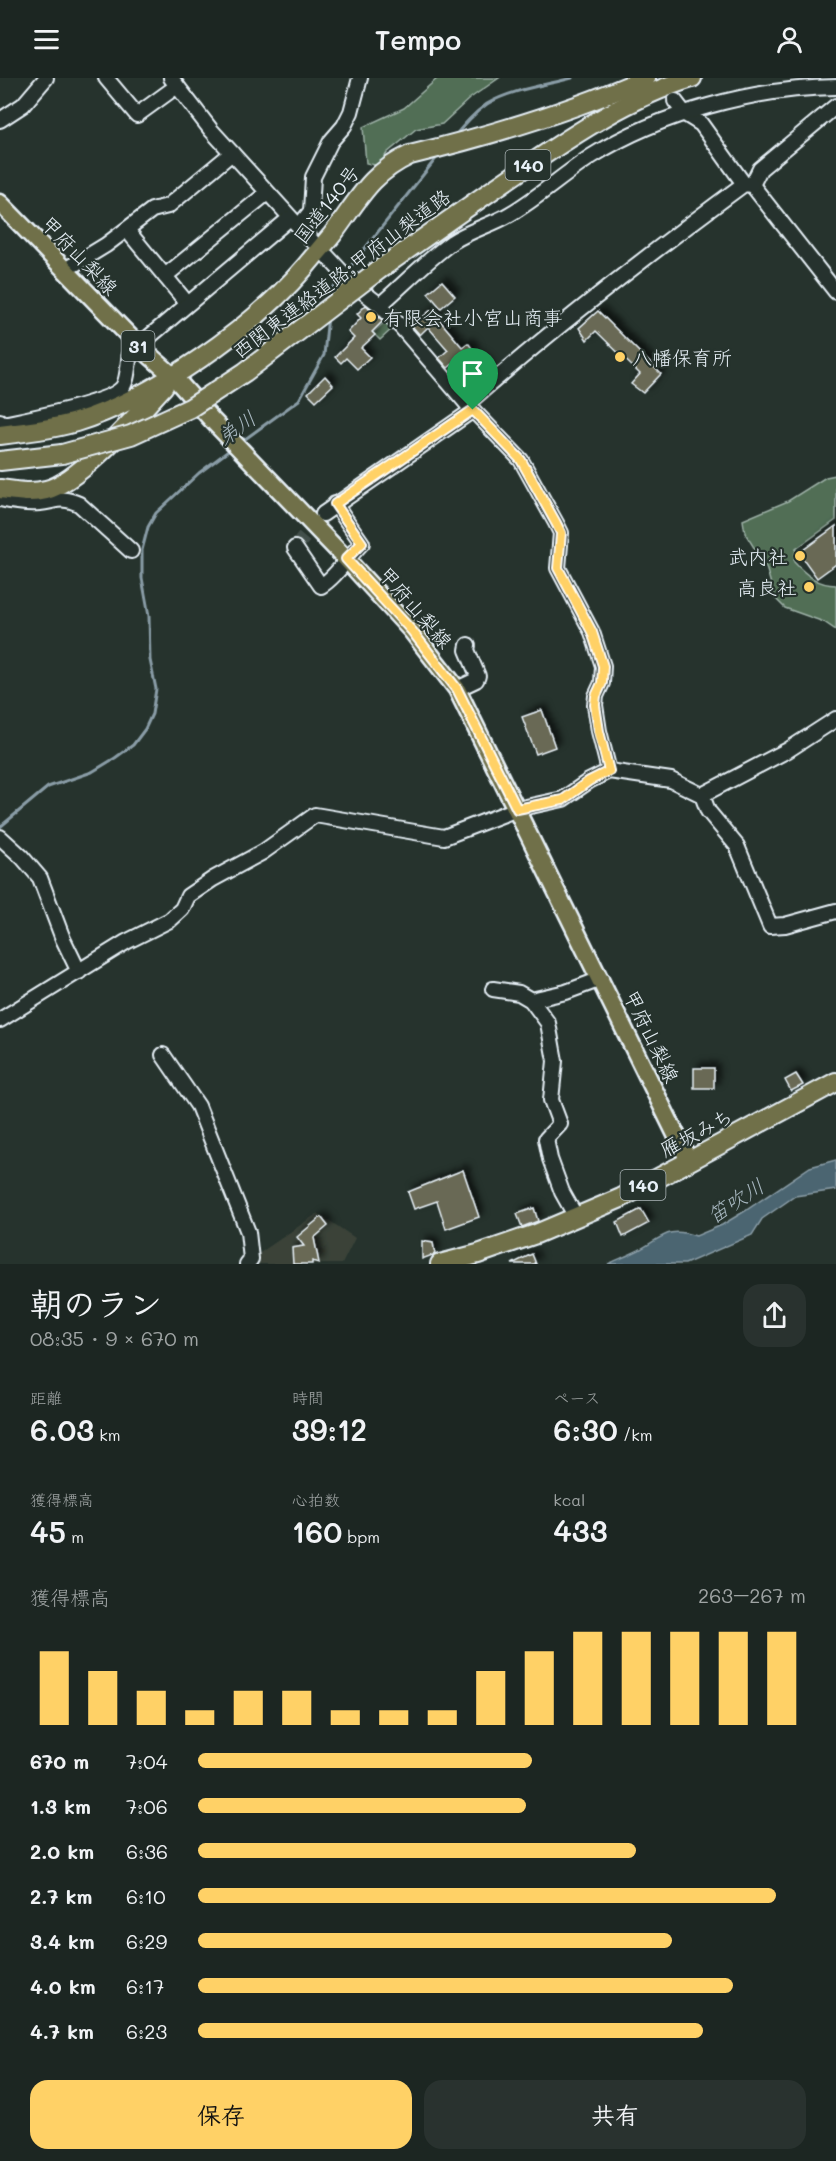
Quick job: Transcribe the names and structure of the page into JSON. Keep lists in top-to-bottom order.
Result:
{
  "streets": {
    "highway": [
      "140",
      "国道140号",
      "西関東連絡道路;甲府山梨道路",
      "雁坂みち"
    ],
    "main road": ["甲府山梨線", "31"]
  },
  "crossings": [
    ["国道140号", "甲府山梨線"],
    ["甲府山梨線", "雁坂みち"]
  ],
  "water": ["弟川", "笛吹川"],
  "places": [
    "有限会社小宮山商事",
    "八幡保育所",
    "武内社",
    "高良社"
  ],
  "page": {
    "header": "Tempo",
    "heading": ["朝のラン", "08:35 · 9 × 670 m"],
    "stats": [
      ["距離", "6.03 km"],
      ["時間", "39:12"],
      ["ペース", "6:30 /km"],
      ["獲得標高", "45 m"],
      ["心拍数", "160 bpm"],
      ["kcal", "433"]
    ],
    "chart": ["獲得標高", "263–267 m"],
    "list": [
      {
        "name": "670 m",
        "note": "7:04"
      },
      {
        "name": "1.3 km",
        "note": "7:06"
      },
      {
        "name": "2.0 km",
        "note": "6:36"
      },
      {
        "name": "2.7 km",
        "note": "6:10"
      },
      {
        "name": "3.4 km",
        "note": "6:29"
      },
      {
        "name": "4.0 km",
        "note": "6:17"
      },
      {
        "name": "4.7 km",
        "note": "6:23"
      }
    ],
    "buttons": ["保存", "共有"]
  }
}
